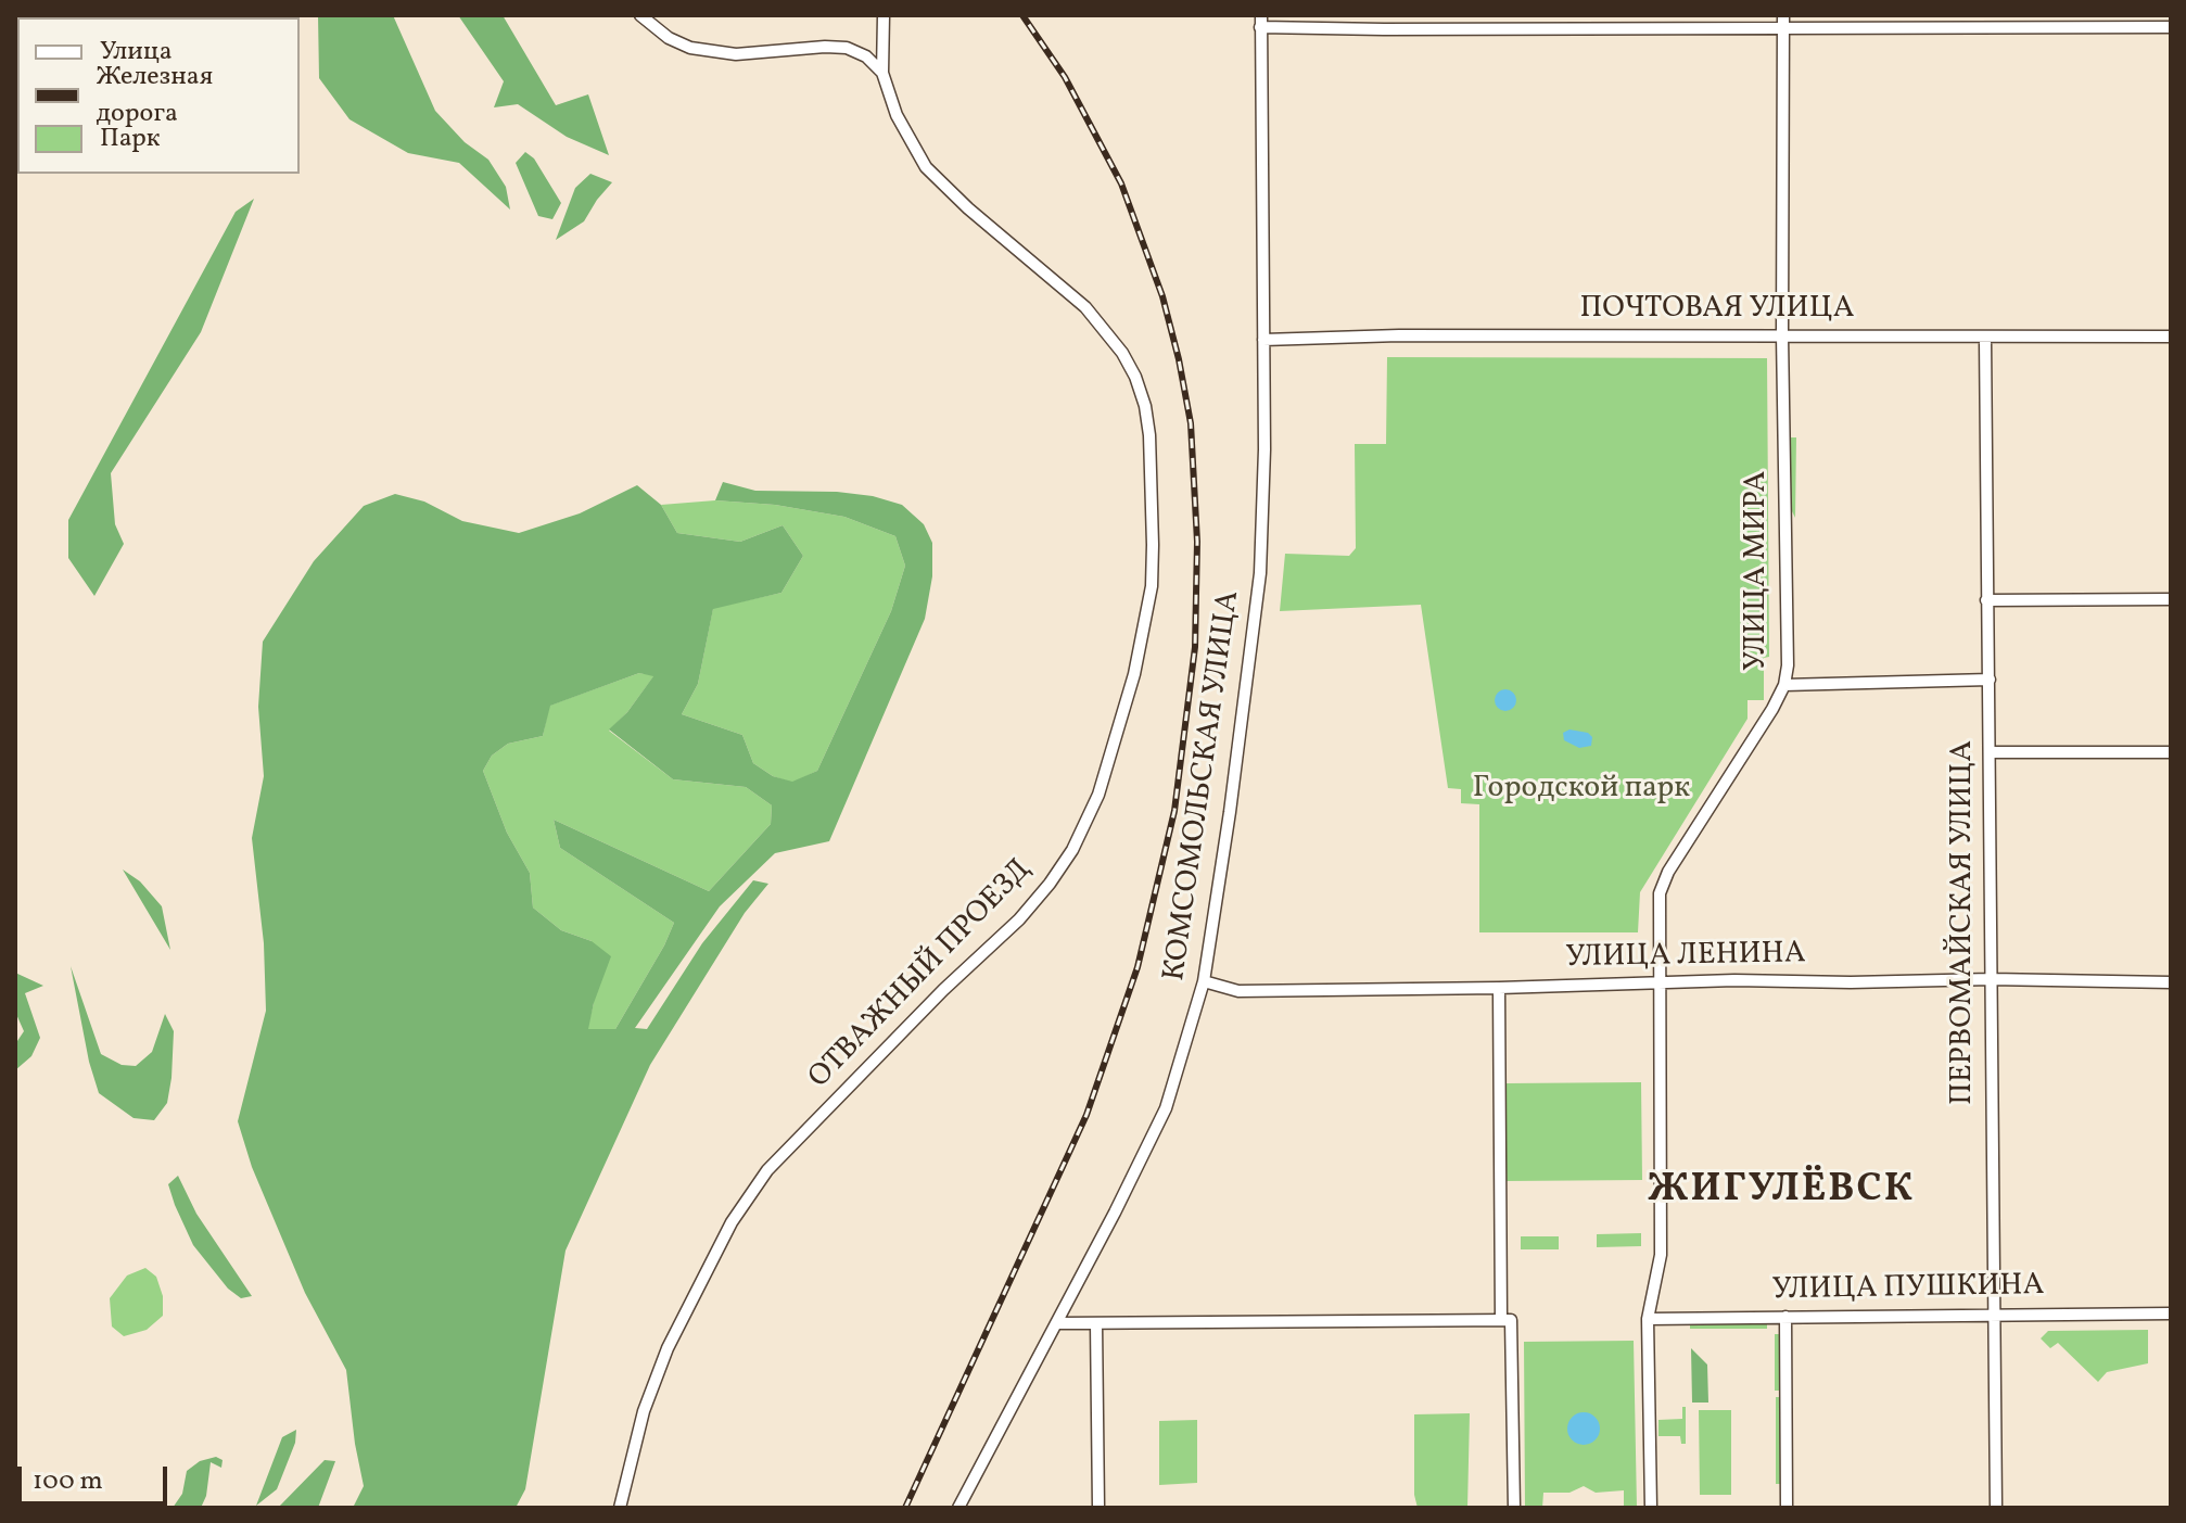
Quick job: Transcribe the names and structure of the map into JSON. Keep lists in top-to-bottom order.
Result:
{
  "streets": {
    "street": [
      "ПОЧТОВАЯ УЛИЦА",
      "УЛИЦА МИРА",
      "КОМСОМОЛЬСКАЯ УЛИЦА",
      "ПЕРВОМАЙСКАЯ УЛИЦА",
      "УЛИЦА ЛЕНИНА",
      "ОТВАЖНЫЙ ПРОЕЗД",
      "УЛИЦА ПУШКИНА"
    ]
  },
  "crossings": [
    ["ПОЧТОВАЯ УЛИЦА", "УЛИЦА МИРА"],
    ["ПОЧТОВАЯ УЛИЦА", "КОМСОМОЛЬСКАЯ УЛИЦА"],
    ["ПОЧТОВАЯ УЛИЦА", "ПЕРВОМАЙСКАЯ УЛИЦА"],
    ["УЛИЦА МИРА", "УЛИЦА ЛЕНИНА"],
    ["УЛИЦА МИРА", "УЛИЦА ПУШКИНА"],
    ["КОМСОМОЛЬСКАЯ УЛИЦА", "УЛИЦА ЛЕНИНА"],
    ["ПЕРВОМАЙСКАЯ УЛИЦА", "УЛИЦА ЛЕНИНА"],
    ["ПЕРВОМАЙСКАЯ УЛИЦА", "УЛИЦА ПУШКИНА"]
  ],
  "districts": ["ЖИГУЛЁВСК"],
  "parks": ["Городской парк"],
  "legend": ["Улица", "Железная дорога", "Парк"],
  "scale_bar": "100 m"
}
